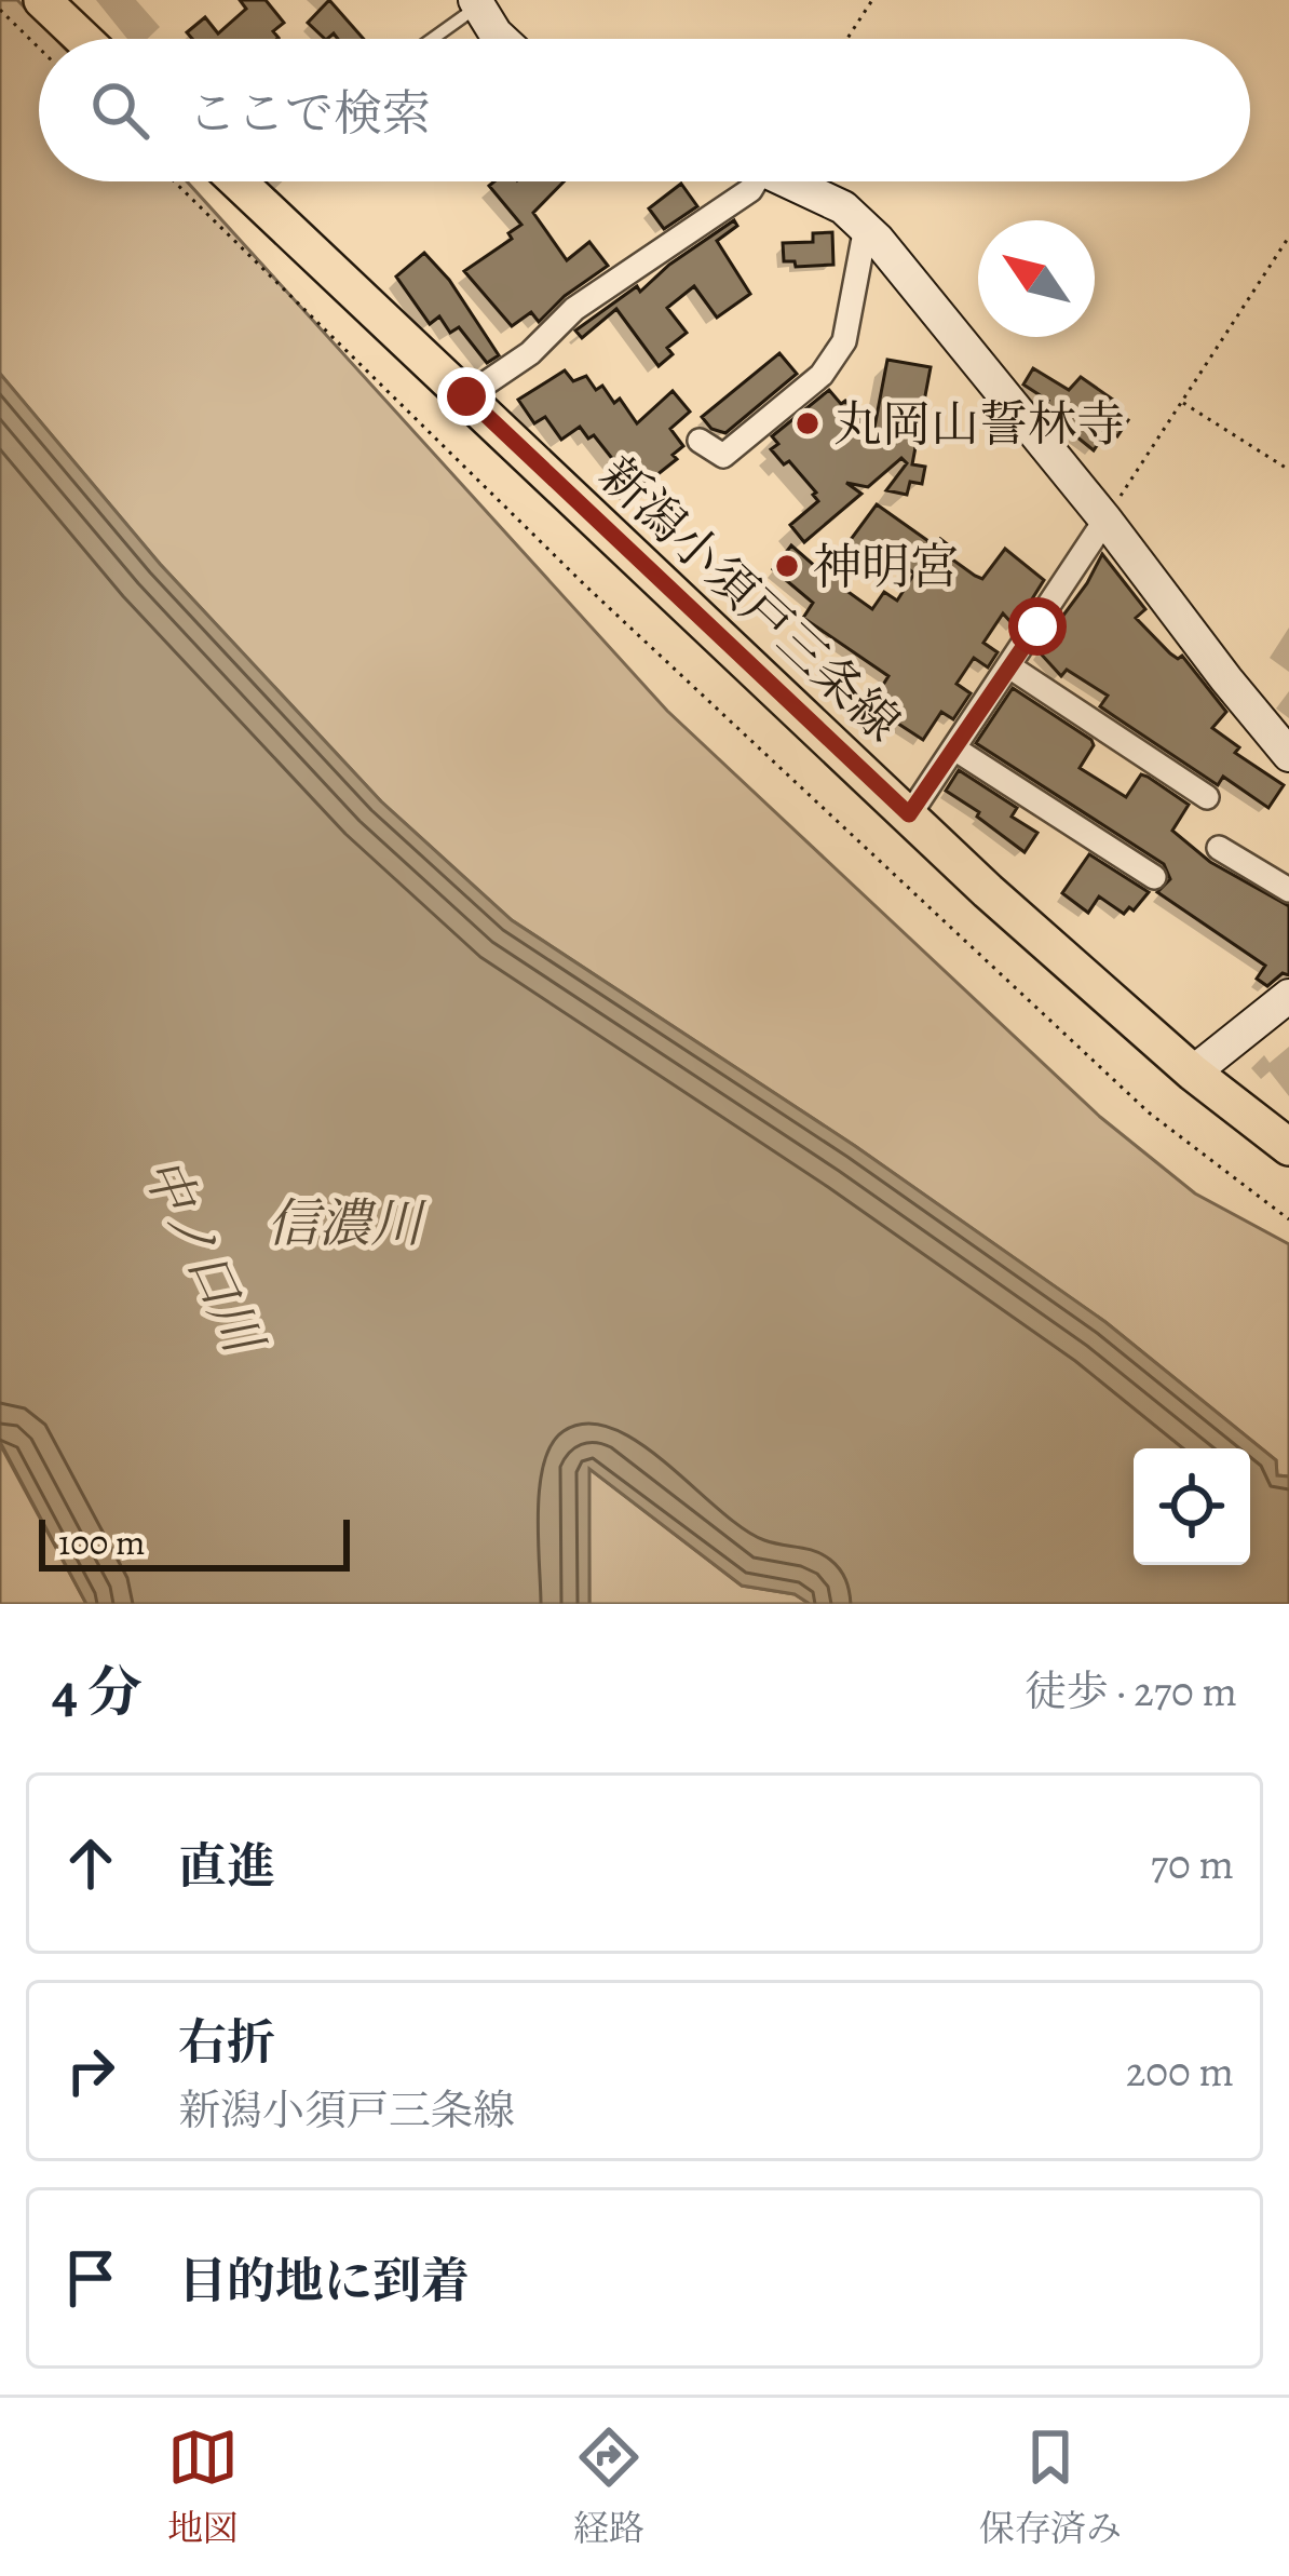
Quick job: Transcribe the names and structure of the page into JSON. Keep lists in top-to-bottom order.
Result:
{
  "streets": {
    "main road": ["新潟小須戸三条線"]
  },
  "water": ["信濃川", "中ノ口川"],
  "places": ["丸岡山誓林寺", "神明宮"],
  "scale_bar": "100 m",
  "north": "top left",
  "page": {
    "search": "ここで検索",
    "scale": "100 m",
    "heading": ["4 分", "徒歩 · 270 m"],
    "list": [
      ["直進", "70 m"],
      ["右折", "新潟小須戸三条線", "200 m"],
      "目的地に到着"
    ],
    "nav": ["地図", "経路", "保存済み"]
  }
}
